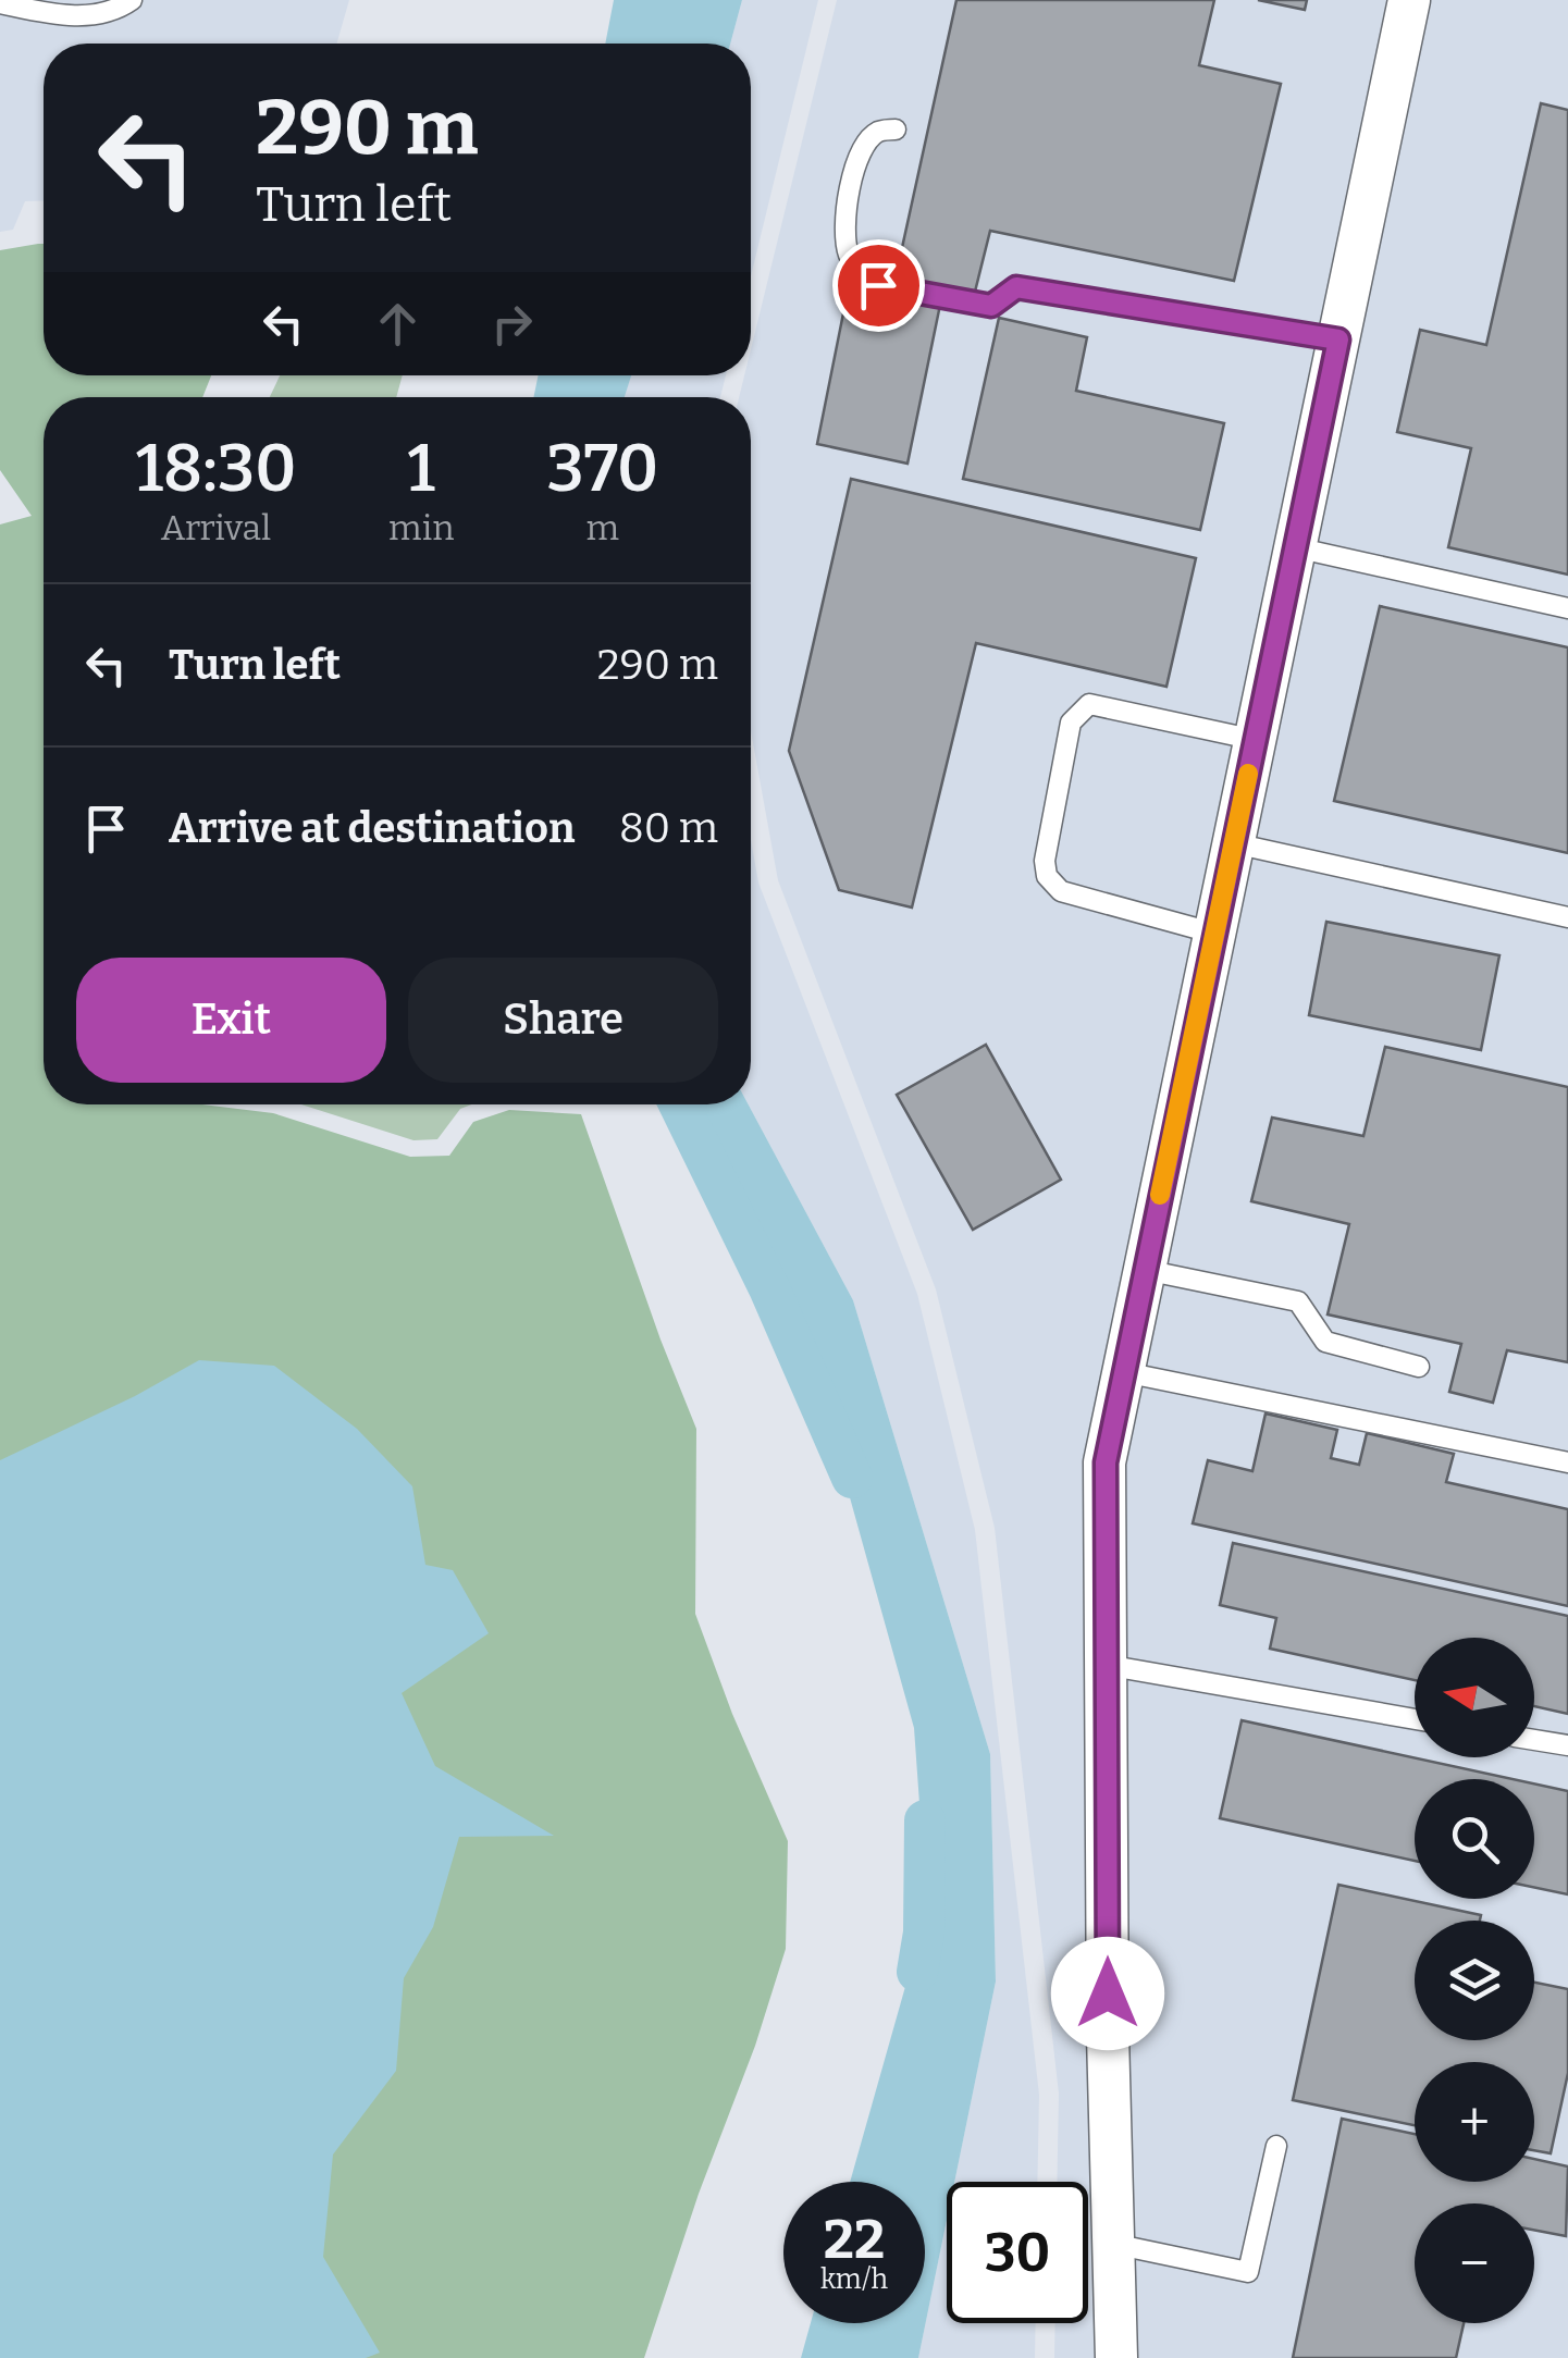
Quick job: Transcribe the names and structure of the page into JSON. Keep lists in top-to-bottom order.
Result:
{
  "north": "left",
  "page": {
    "turn": ["290 m", "Turn left"],
    "eta": [
      "18:30",
      "Arrival",
      "1",
      "min",
      "370",
      "m"
    ],
    "list": [
      {
        "name": "Turn left",
        "value": "290 m"
      },
      {
        "name": "Arrive at destination",
        "value": "80 m"
      }
    ],
    "buttons": ["Exit", "Share"],
    "map_buttons": ["+", "−"],
    "speed": "22 km/h",
    "limit": "30"
  }
}
